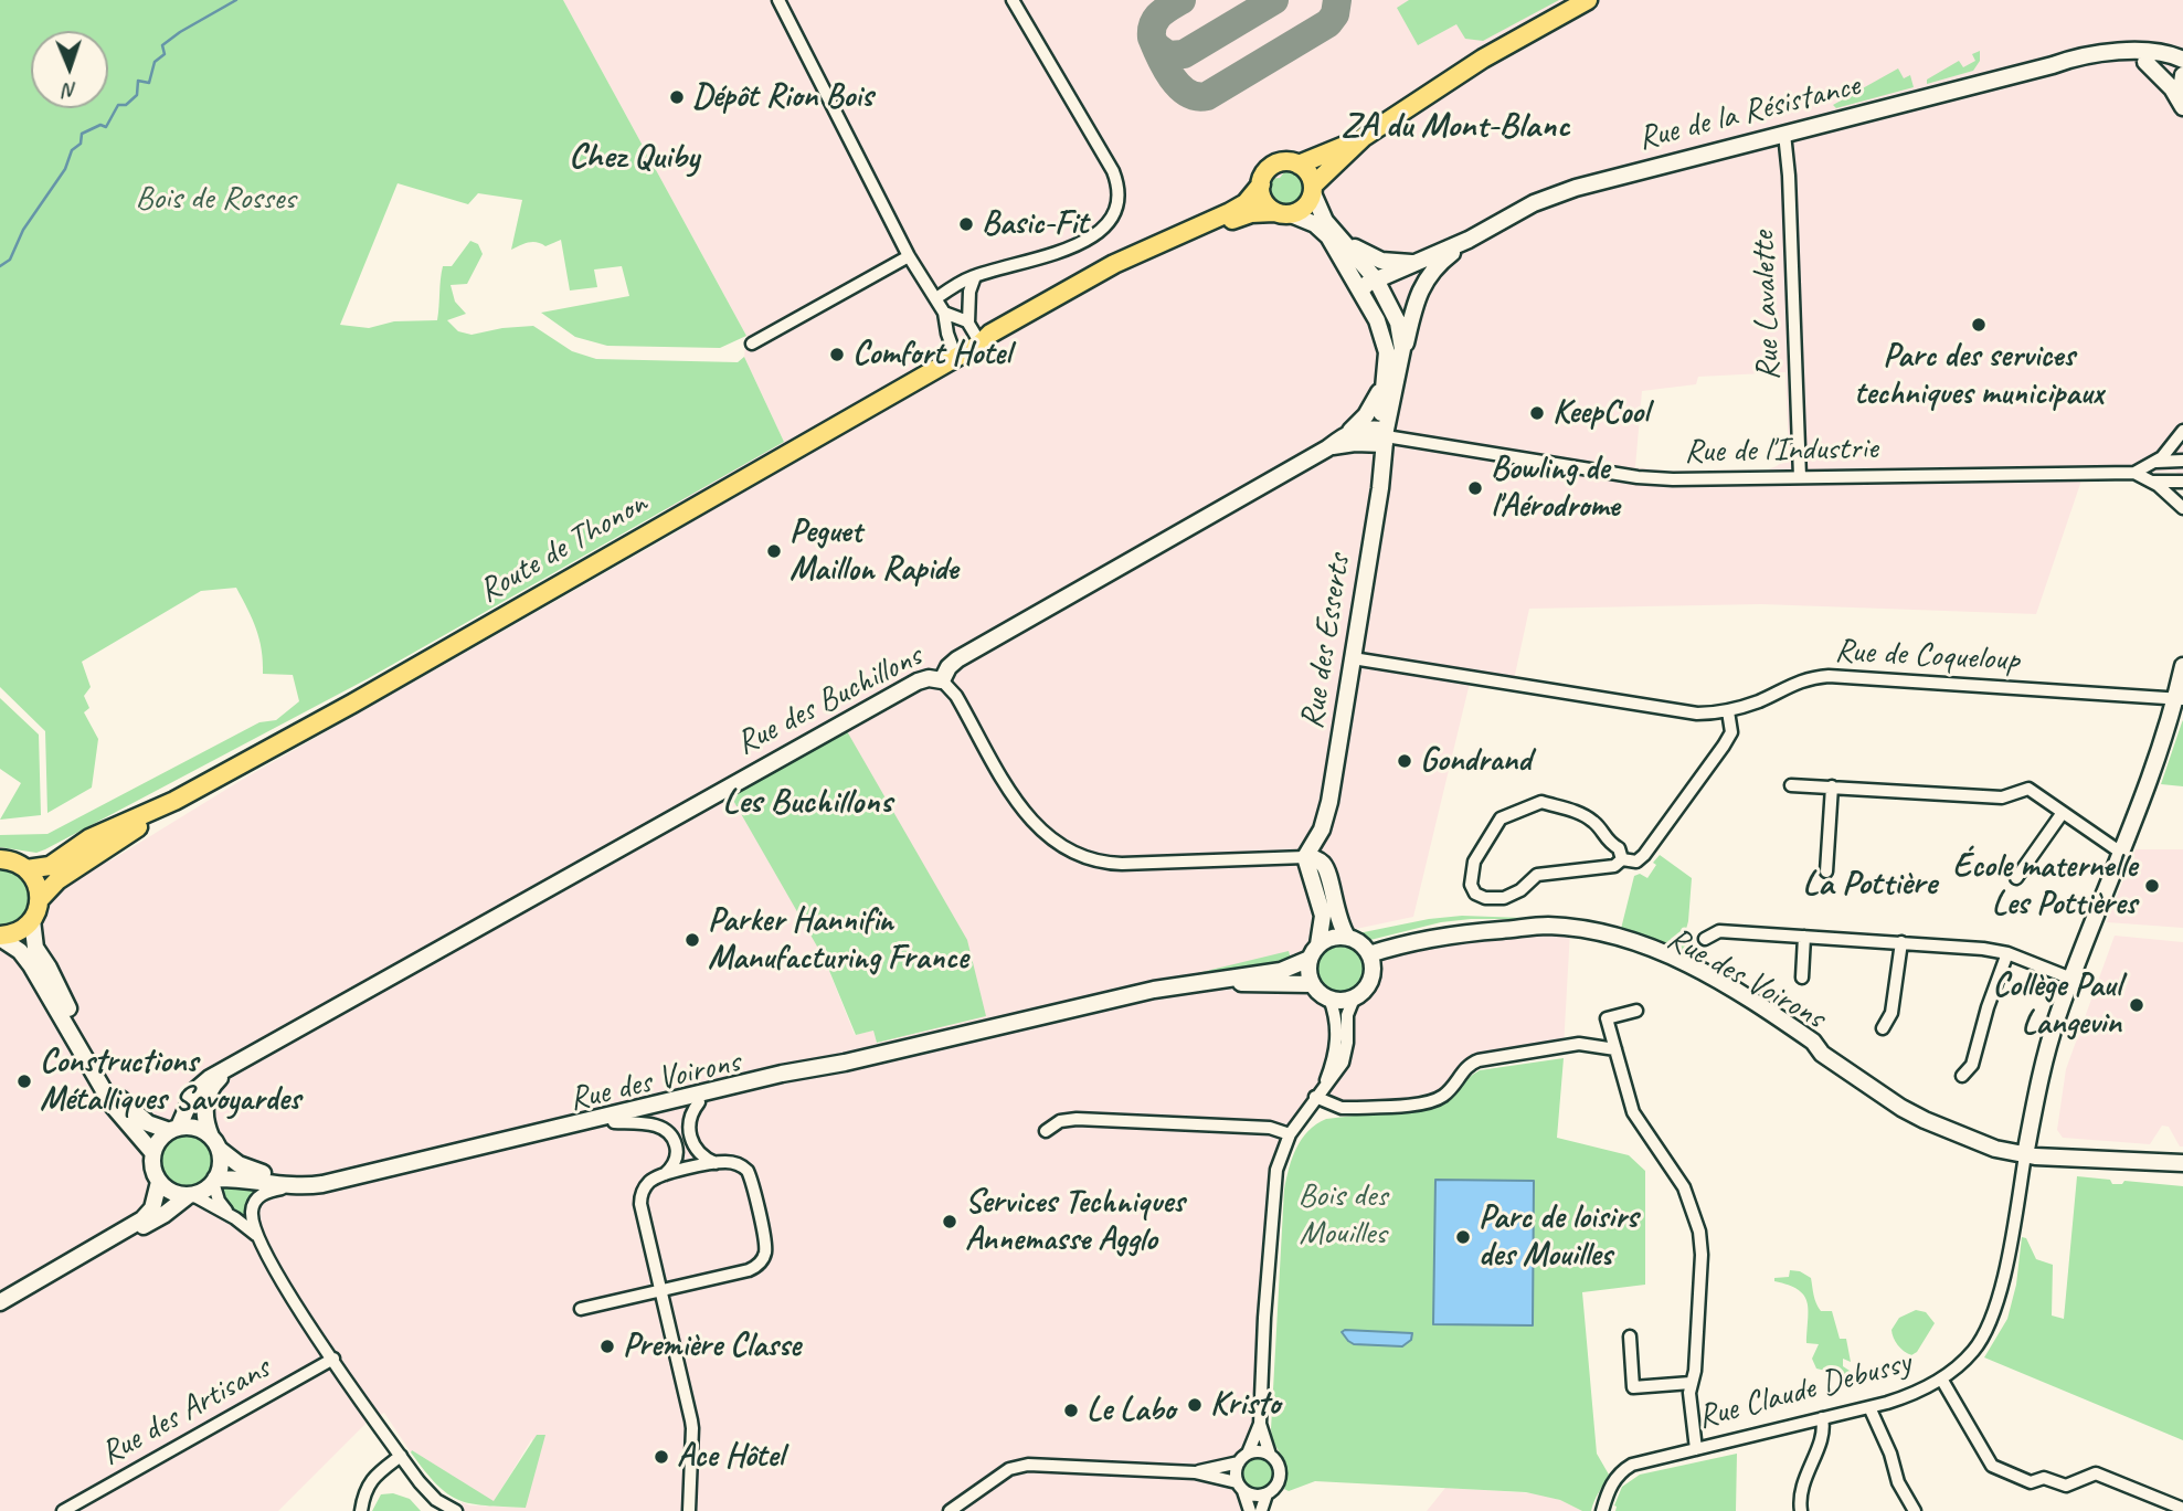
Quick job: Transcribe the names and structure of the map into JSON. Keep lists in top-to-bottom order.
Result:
{
  "streets": {
    "main road": ["Route de Thonon"],
    "street": [
      "Rue de la Résistance",
      "Rue Lavalette",
      "Rue de l'Industrie",
      "Rue des Esserts",
      "Rue de Coqueloup",
      "Rue des Buchillons",
      "Rue des Voirons",
      "Rue Claude Debussy",
      "Rue des Artisans"
    ]
  },
  "crossings": [
    ["Rue de la Résistance", "Rue Lavalette"],
    ["Rue de la Résistance", "Rue des Esserts"],
    ["Rue Lavalette", "Rue de l'Industrie"],
    ["Rue de l'Industrie", "Rue des Esserts"],
    ["Rue de l'Industrie", "Rue des Buchillons"],
    ["Route de Thonon", "Rue des Esserts"],
    ["Rue des Esserts", "Rue de Coqueloup"],
    ["Rue des Esserts", "Rue des Buchillons"],
    ["Rue des Buchillons", "Rue des Voirons"],
    ["Rue des Voirons", "Rue Claude Debussy"]
  ],
  "districts": [
    "ZA du Mont-Blanc",
    "Chez Quiby",
    "Les Buchillons",
    "La Pottière"
  ],
  "parks": ["Bois de Rosses", "Bois des Mouilles"],
  "places": [
    "Dépôt Rion Bois",
    "Basic-Fit",
    "Parc des services techniques municipaux",
    "Comfort Hotel",
    "KeepCool",
    "Bowling de l'Aérodrome",
    "Peguet Maillon Rapide",
    "Gondrand",
    "École maternelle Les Pottières",
    "Parker Hannifin Manufacturing France",
    "Collège Paul Langevin",
    "Constructions Métalliques Savoyardes",
    "Services Techniques Annemasse Agglo",
    "Parc de loisirs des Mouilles",
    "Première Classe",
    "Kristo",
    "Le Labo",
    "Ace Hôtel"
  ],
  "north": "bottom"
}
